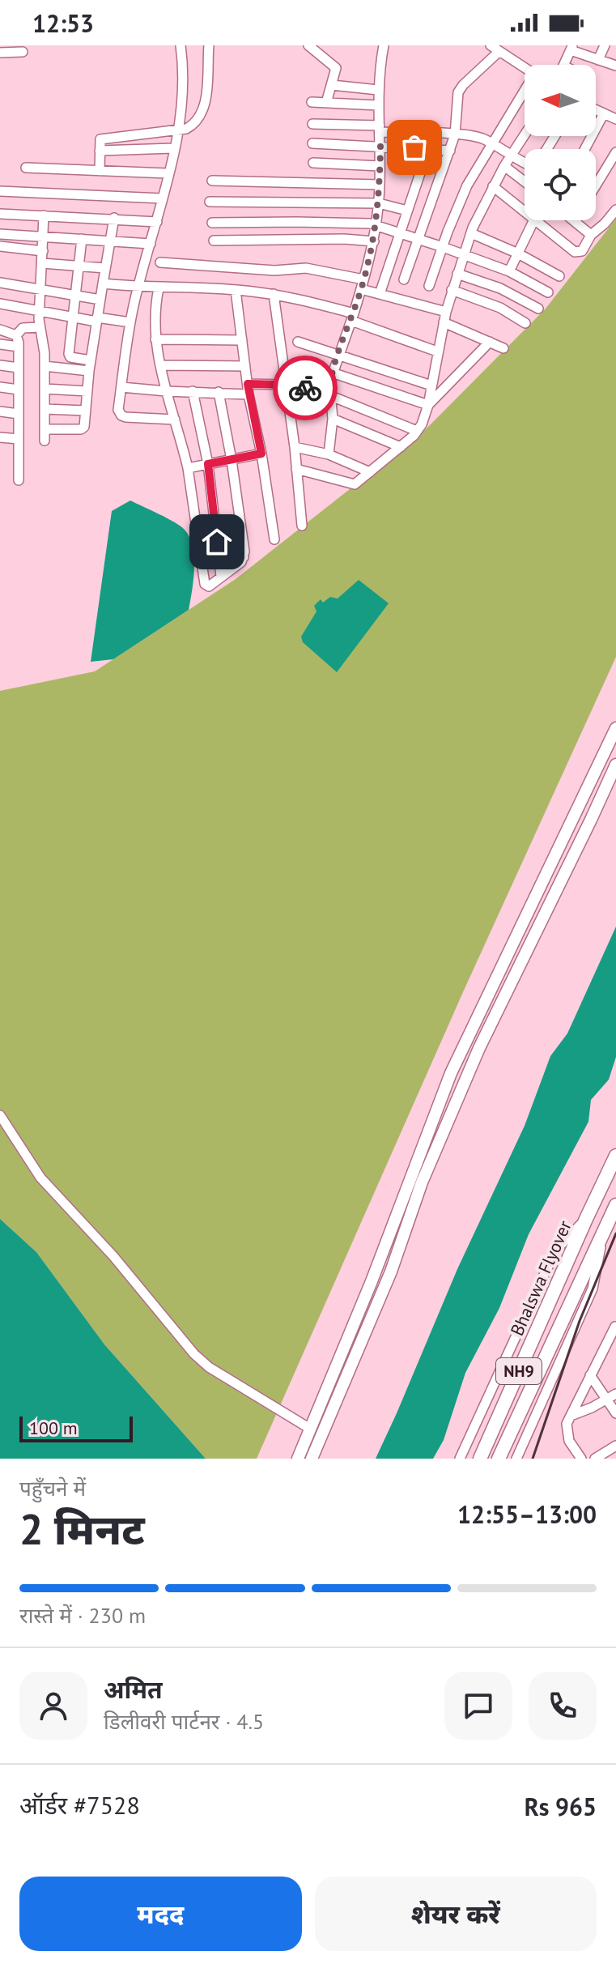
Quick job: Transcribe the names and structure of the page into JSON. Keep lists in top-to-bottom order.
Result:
{
  "streets": {
    "highway": ["Bhalswa Flyover", "NH9"]
  },
  "crossings": [
    ["Bhalswa Flyover", "NH9"]
  ],
  "scale_bar": "100 m",
  "north": "left",
  "page": {
    "status": "12:53",
    "scale": "100 m",
    "heading": ["2 मिनट", "पहुँचने में", "12:55–13:00"],
    "panel": [
      "अमित",
      "डिलीवरी पार्टनर · 4.5",
      "ऑर्डर #7528",
      "Rs 965"
    ],
    "bar": "रास्ते में · 230 m",
    "buttons": ["मदद", "शेयर करें"]
  }
}
